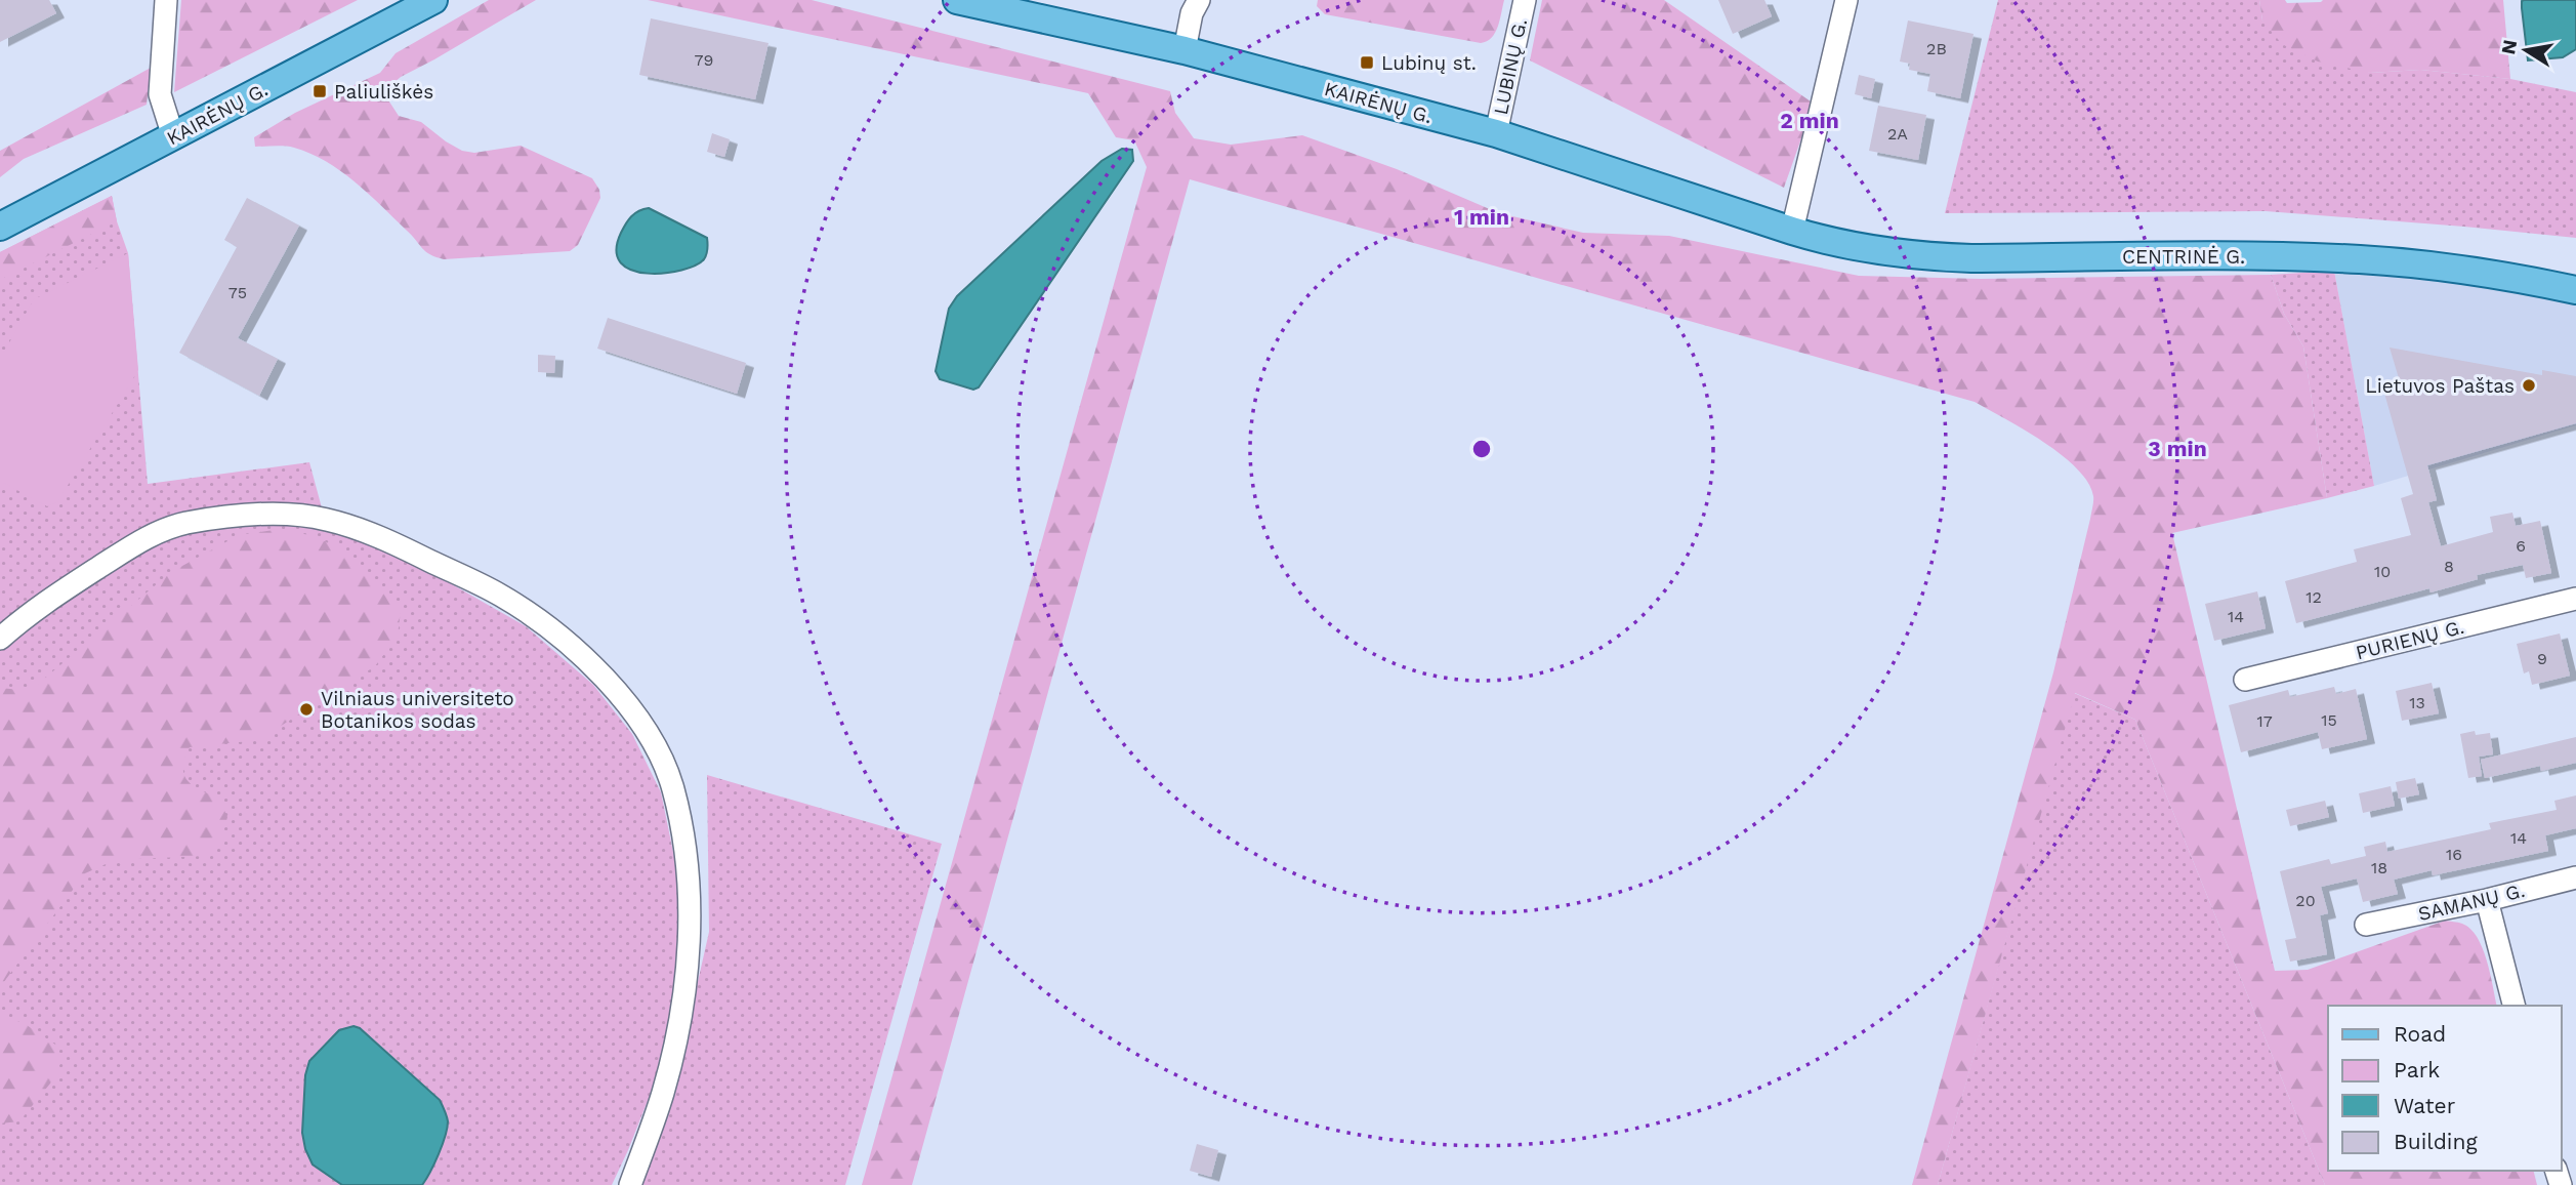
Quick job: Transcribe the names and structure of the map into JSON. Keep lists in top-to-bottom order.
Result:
{
  "streets": {
    "main road": ["KAIRĖNŲ G.", "CENTRINĖ G."],
    "street": ["LUBINŲ G.", "PURIENŲ G.", "SAMANŲ G."]
  },
  "crossings": [
    ["LUBINŲ G.", "KAIRĖNŲ G."],
    ["KAIRĖNŲ G.", "CENTRINĖ G."]
  ],
  "places": {
    "transit": ["Lubinų st.", "Paliuliškės"],
    "other": ["Lietuvos Paštas", "Vilniaus universiteto Botanikos sodas"]
  },
  "house_numbers": [
    "2B",
    "79",
    "2A",
    "75",
    "6",
    "8",
    "10",
    "12",
    "14",
    "9",
    "13",
    "15",
    "17",
    "14",
    "16",
    "18",
    "20"
  ],
  "legend": [
    "Road",
    "Park",
    "Water",
    "Building"
  ],
  "north": "left",
  "rings": ["2 min", "1 min", "3 min"]
}
